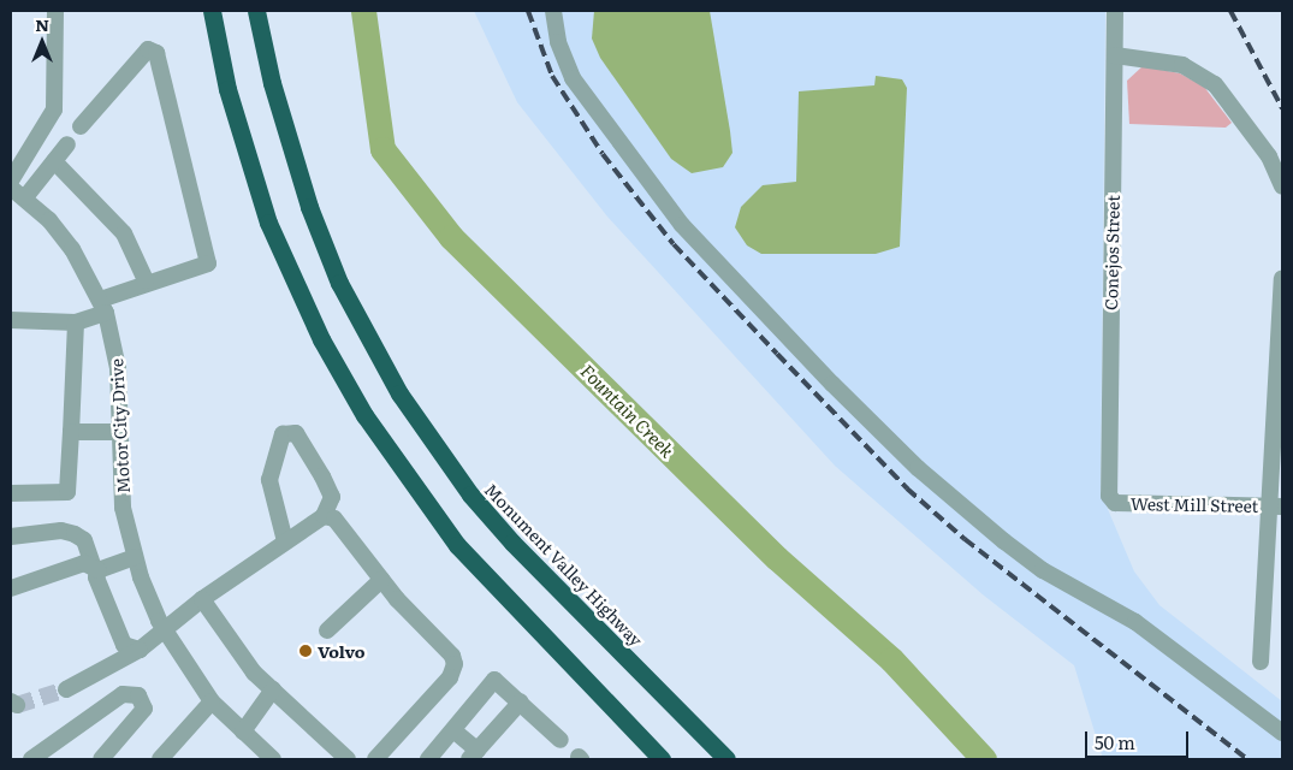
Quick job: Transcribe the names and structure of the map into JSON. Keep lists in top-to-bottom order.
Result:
{
  "streets": {
    "highway": ["Monument Valley Highway"],
    "street": ["Conejos Street", "Motor City Drive", "West Mill Street"]
  },
  "crossings": [
    ["Conejos Street", "West Mill Street"]
  ],
  "water": ["Fountain Creek"],
  "places": ["Volvo"],
  "scale_bar": "50 m",
  "north": "top"
}
